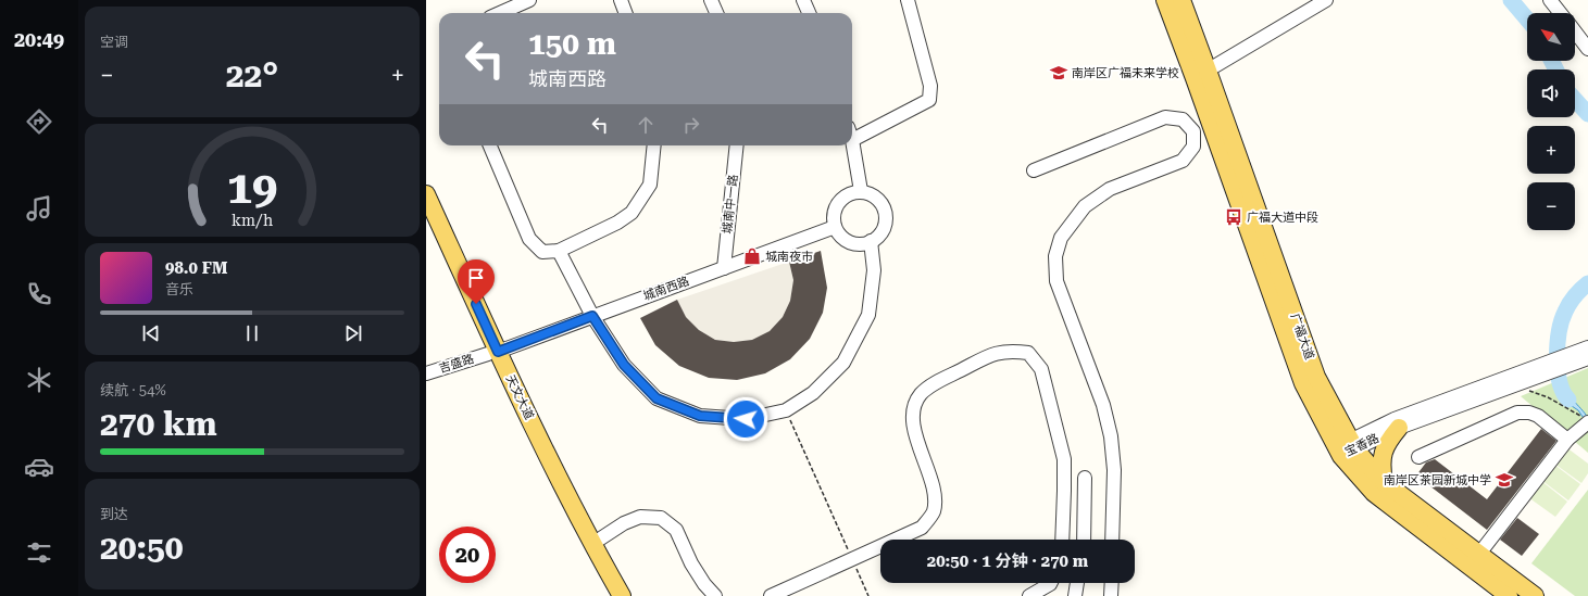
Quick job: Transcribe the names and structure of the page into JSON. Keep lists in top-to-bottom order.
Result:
{
  "streets": {
    "main road": ["广福大道", "天文大道"],
    "street": [
      "城南中一路",
      "城南西路",
      "吉盛路",
      "宝香路"
    ]
  },
  "crossings": [
    ["城南中一路", "城南西路"],
    ["城南西路", "吉盛路"],
    ["城南西路", "天文大道"],
    ["广福大道", "宝香路"],
    ["吉盛路", "天文大道"]
  ],
  "places": {
    "school or university": ["南岸区广福未来学校", "南岸区茶园新城中学"],
    "bus stop": ["广福大道中段"],
    "shop": ["城南夜市"]
  },
  "north": "top left",
  "page": {
    "tabs": "20:49",
    "tile": [
      "空调",
      ["续航 · 54%", "270 km"],
      ["到达", "20:50"]
    ],
    "map_buttons": ["+", "−"],
    "turn": ["150 m", "城南西路"],
    "heat": ["−", "22°", "+"],
    "song": ["98.0 FM", "音乐"],
    "limit": "20",
    "trip": "20:50 · 1 分钟 · 270 m",
    "gauge": ["19", "km/h"]
  }
}
